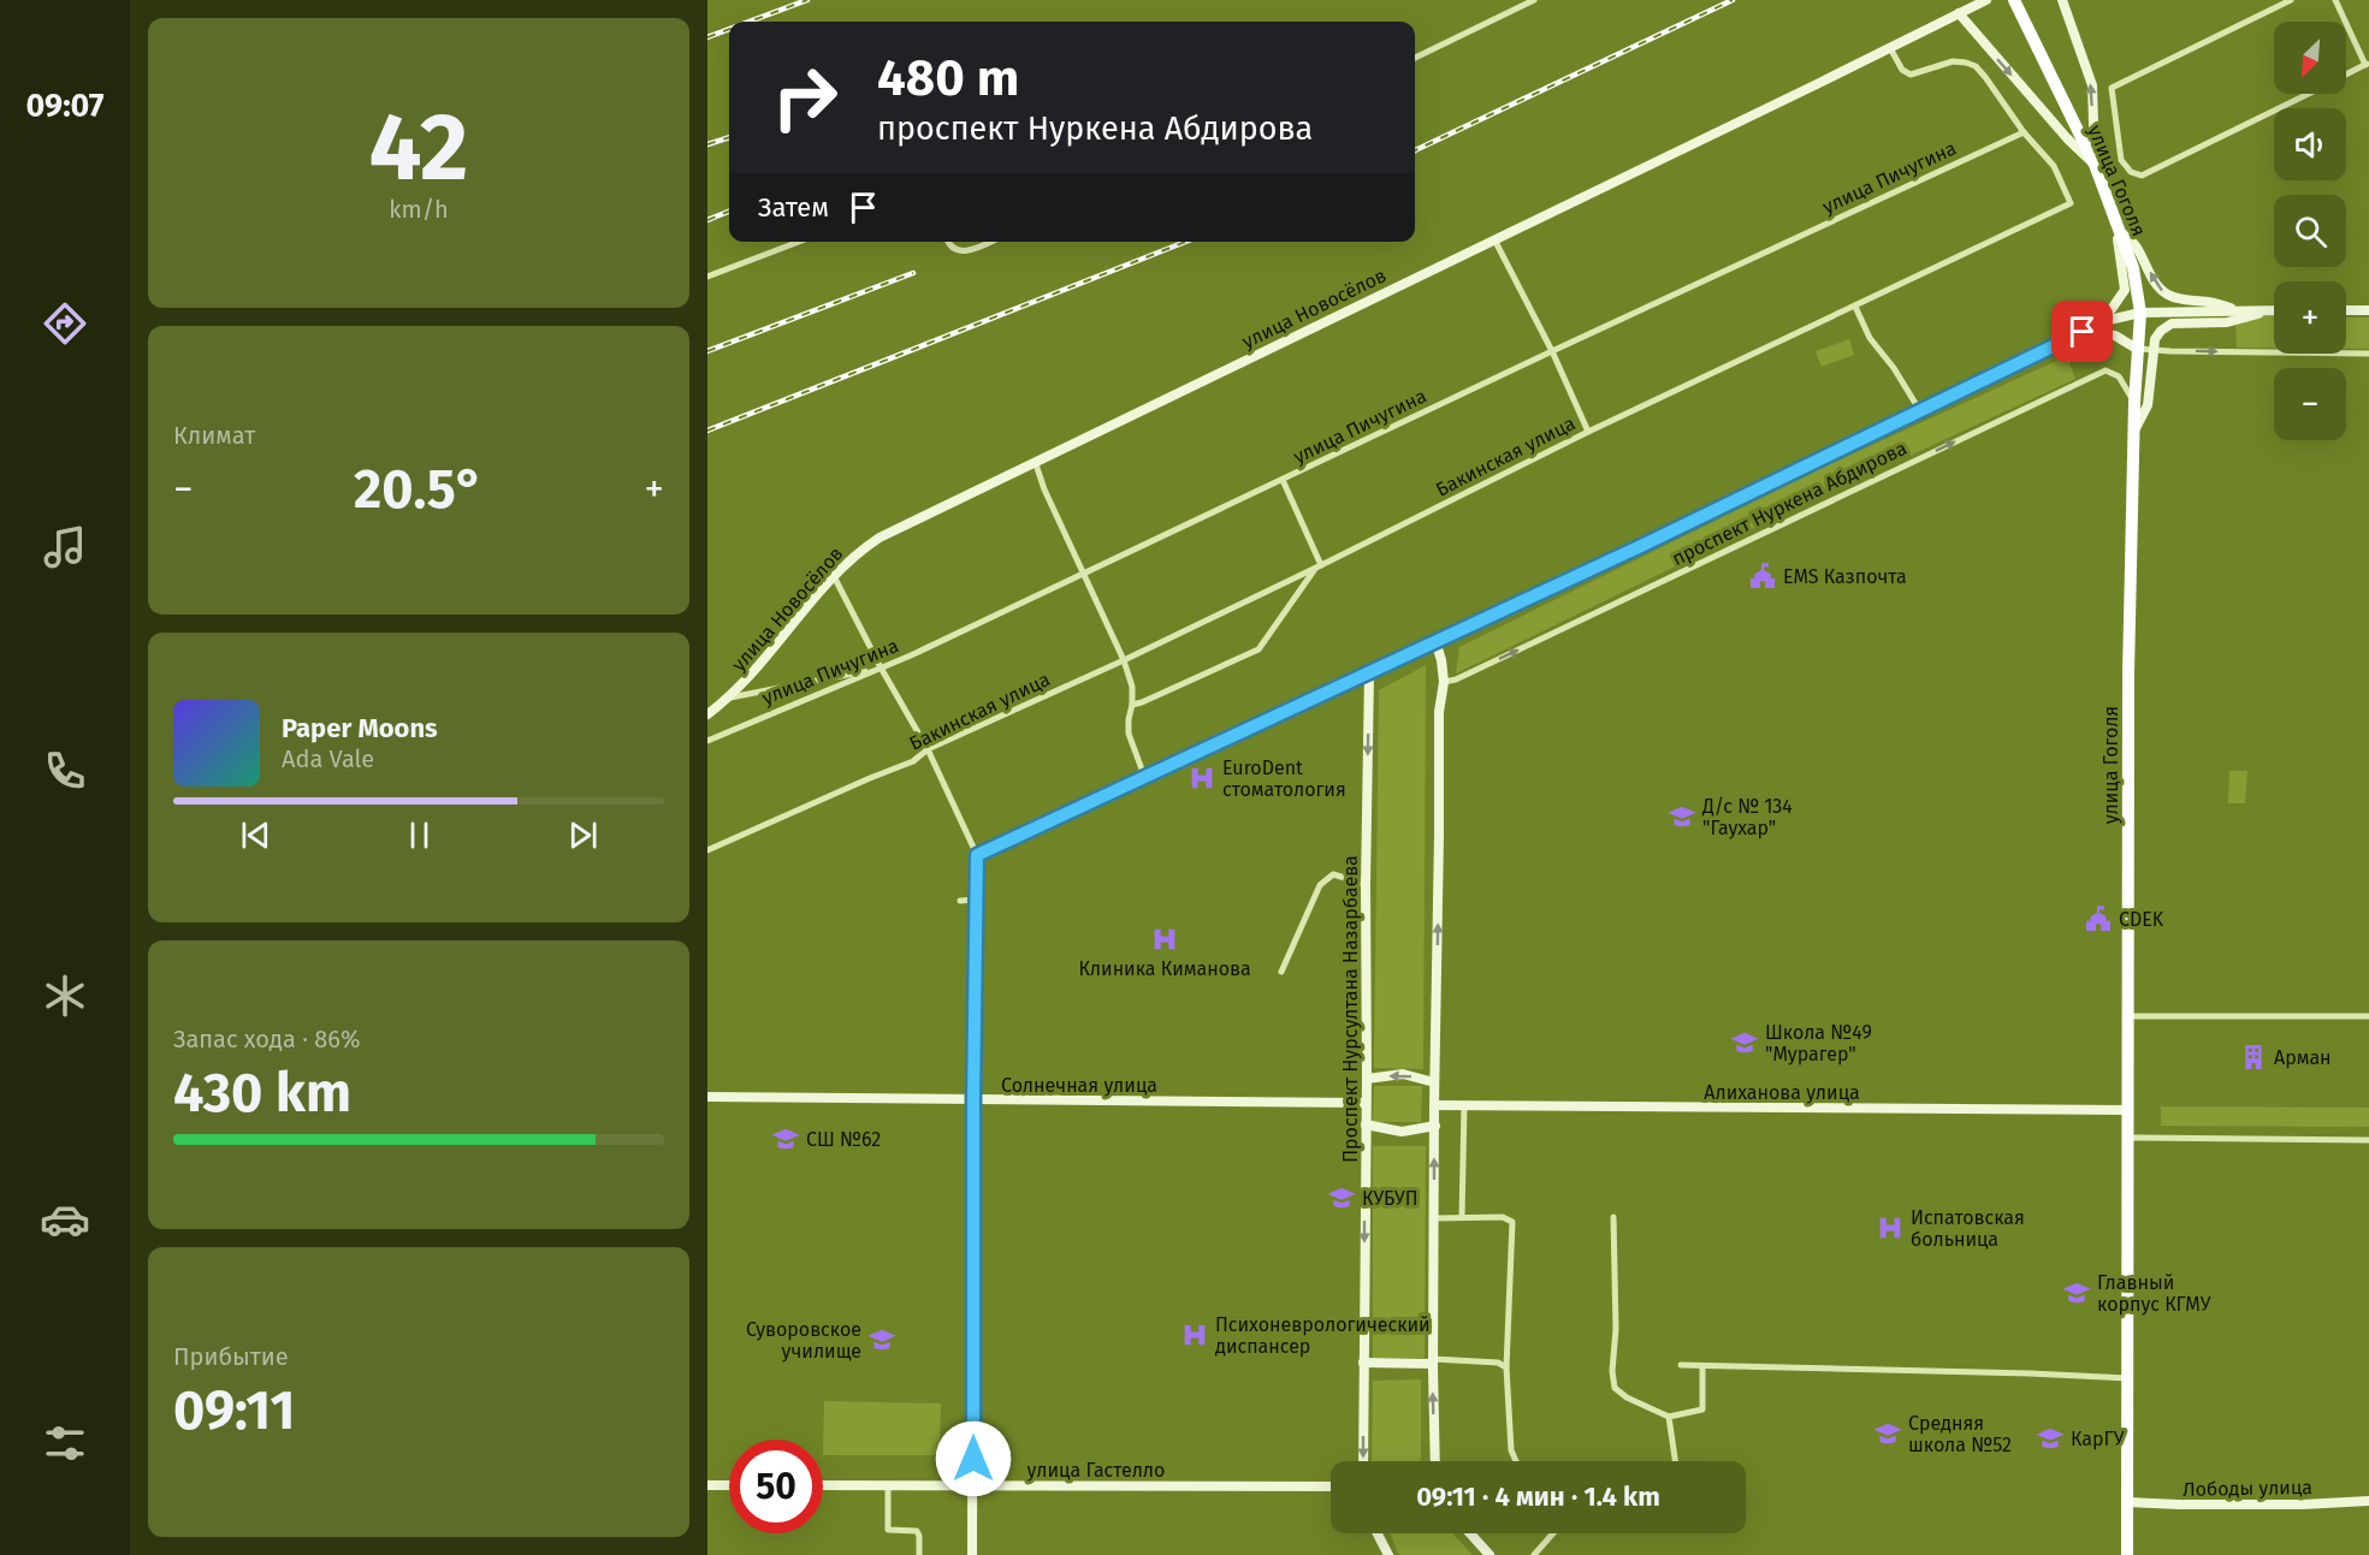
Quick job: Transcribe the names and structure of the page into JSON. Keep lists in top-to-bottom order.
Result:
{
  "streets": {
    "highway": ["улица Гоголя"],
    "main road": [
      "улица Новосёлов",
      "проспект Нуркена Абдирова",
      "Проспект Нурсултана Назарбаева",
      "Солнечная улица",
      "Алиханова улица",
      "улица Гастелло",
      "Лободы улица"
    ],
    "street": ["улица Пичугина", "Бакинская улица"]
  },
  "crossings": [
    ["улица Пичугина", "Бакинская улица"],
    ["улица Гоголя", "проспект Нуркена Абдирова"],
    ["улица Гоголя", "Алиханова улица"],
    ["улица Гоголя", "Лободы улица"],
    ["улица Новосёлов", "Бакинская улица"],
    ["проспект Нуркена Абдирова", "Проспект Нурсултана Назарбаева"],
    ["Проспект Нурсултана Назарбаева", "Солнечная улица"]
  ],
  "places": {
    "public building": ["EMS Казпочта", "CDEK"],
    "hospital": [
      "EuroDent стоматология",
      "Клиника Киманова",
      "Испатовская больница",
      "Психоневрологический диспансер"
    ],
    "school or university": [
      "Д/с № 134 \"Гаухар\"",
      "Школа №49 \"Мурагер\"",
      "СШ №62",
      "КУБУП",
      "Главный корпус КГМУ",
      "Суворовское училище",
      "Средняя школа №52",
      "КарГУ"
    ],
    "building": ["Арман"]
  },
  "north": "bottom left",
  "page": {
    "tabs": "09:07",
    "tile": [
      ["42", "km/h"],
      "Климат",
      ["Запас хода · 86%", "430 km"],
      ["Прибытие", "09:11"]
    ],
    "map_buttons": ["+", "−"],
    "turn": ["480 m", "проспект Нуркена Абдирова"],
    "then": "Затем",
    "heat": ["−", "20.5°", "+"],
    "song": ["Paper Moons", "Ada Vale"],
    "limit": "50",
    "trip": "09:11 · 4 мин · 1.4 km"
  }
}
